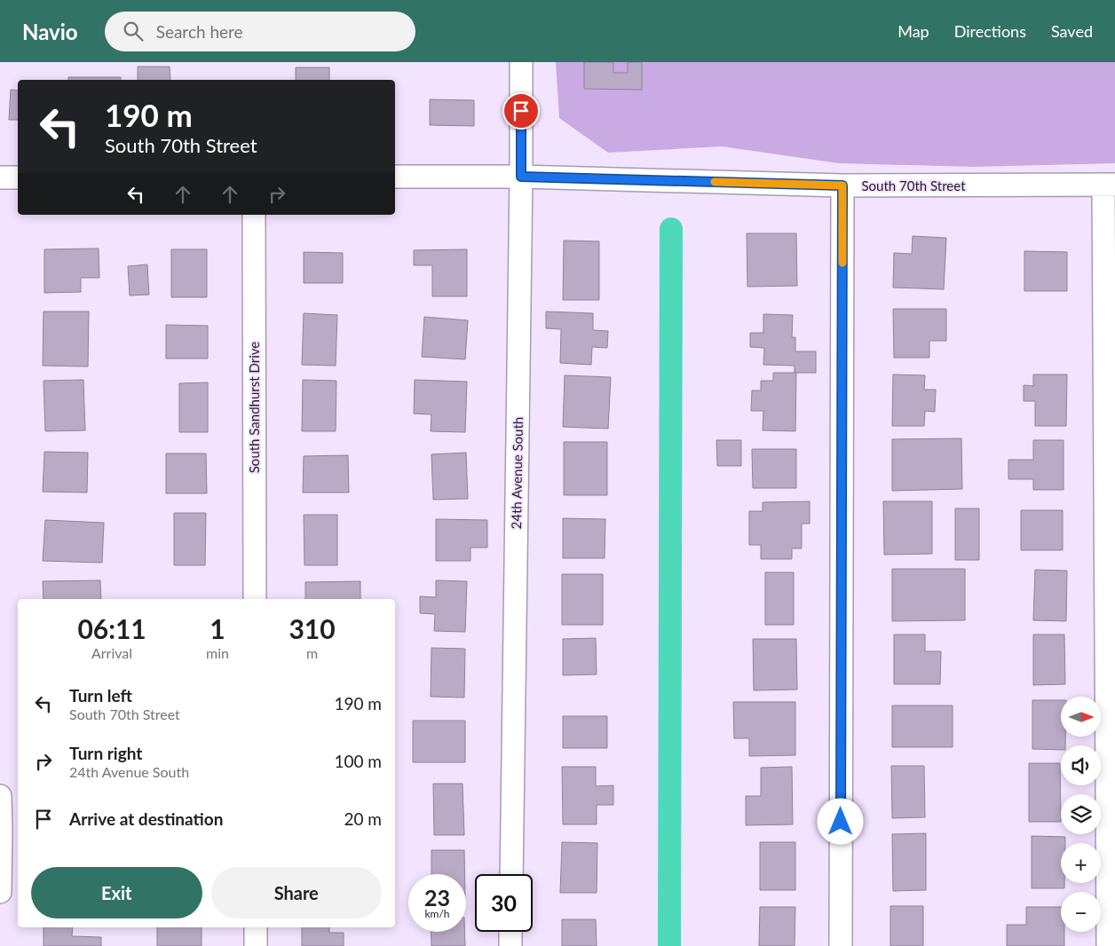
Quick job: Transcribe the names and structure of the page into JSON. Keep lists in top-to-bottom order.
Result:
{
  "streets": {
    "street": ["South 70th Street", "South Sandhurst Drive", "24th Avenue South"]
  },
  "crossings": [
    ["South 70th Street", "24th Avenue South"]
  ],
  "north": "right",
  "page": {
    "header": "Navio",
    "search": "Search here",
    "nav": ["Map", "Directions", "Saved"],
    "turn": ["190 m", "South 70th Street"],
    "eta": [
      "06:11",
      "Arrival",
      "1",
      "min",
      "310",
      "m"
    ],
    "list": [
      {
        "name": "Turn left",
        "note": "South 70th Street",
        "value": "190 m"
      },
      {
        "name": "Turn right",
        "note": "24th Avenue South",
        "value": "100 m"
      },
      {
        "name": "Arrive at destination",
        "value": "20 m"
      }
    ],
    "map_buttons": ["+", "−"],
    "buttons": ["Exit", "Share"],
    "speed": "23 km/h",
    "limit": "30"
  }
}
